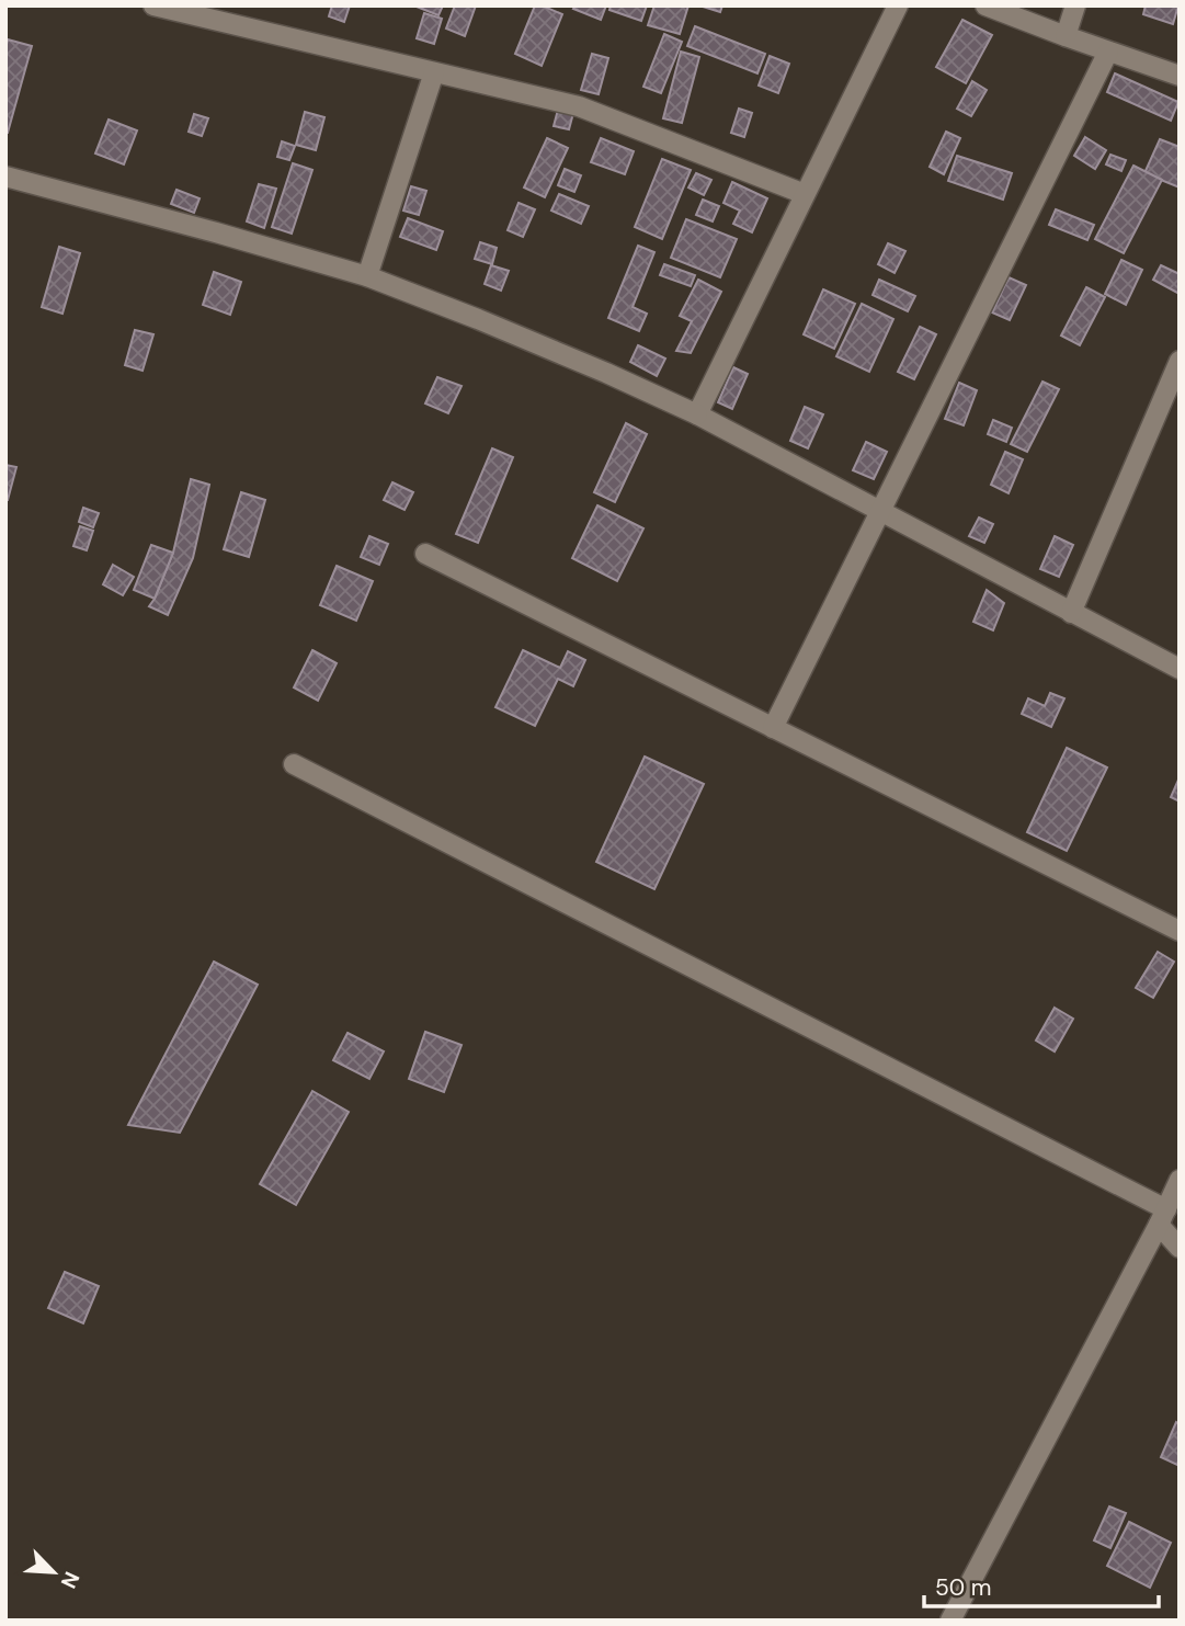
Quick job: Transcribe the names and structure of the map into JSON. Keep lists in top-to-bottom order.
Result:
{
  "scale_bar": "50 m",
  "north": "bottom right"
}
